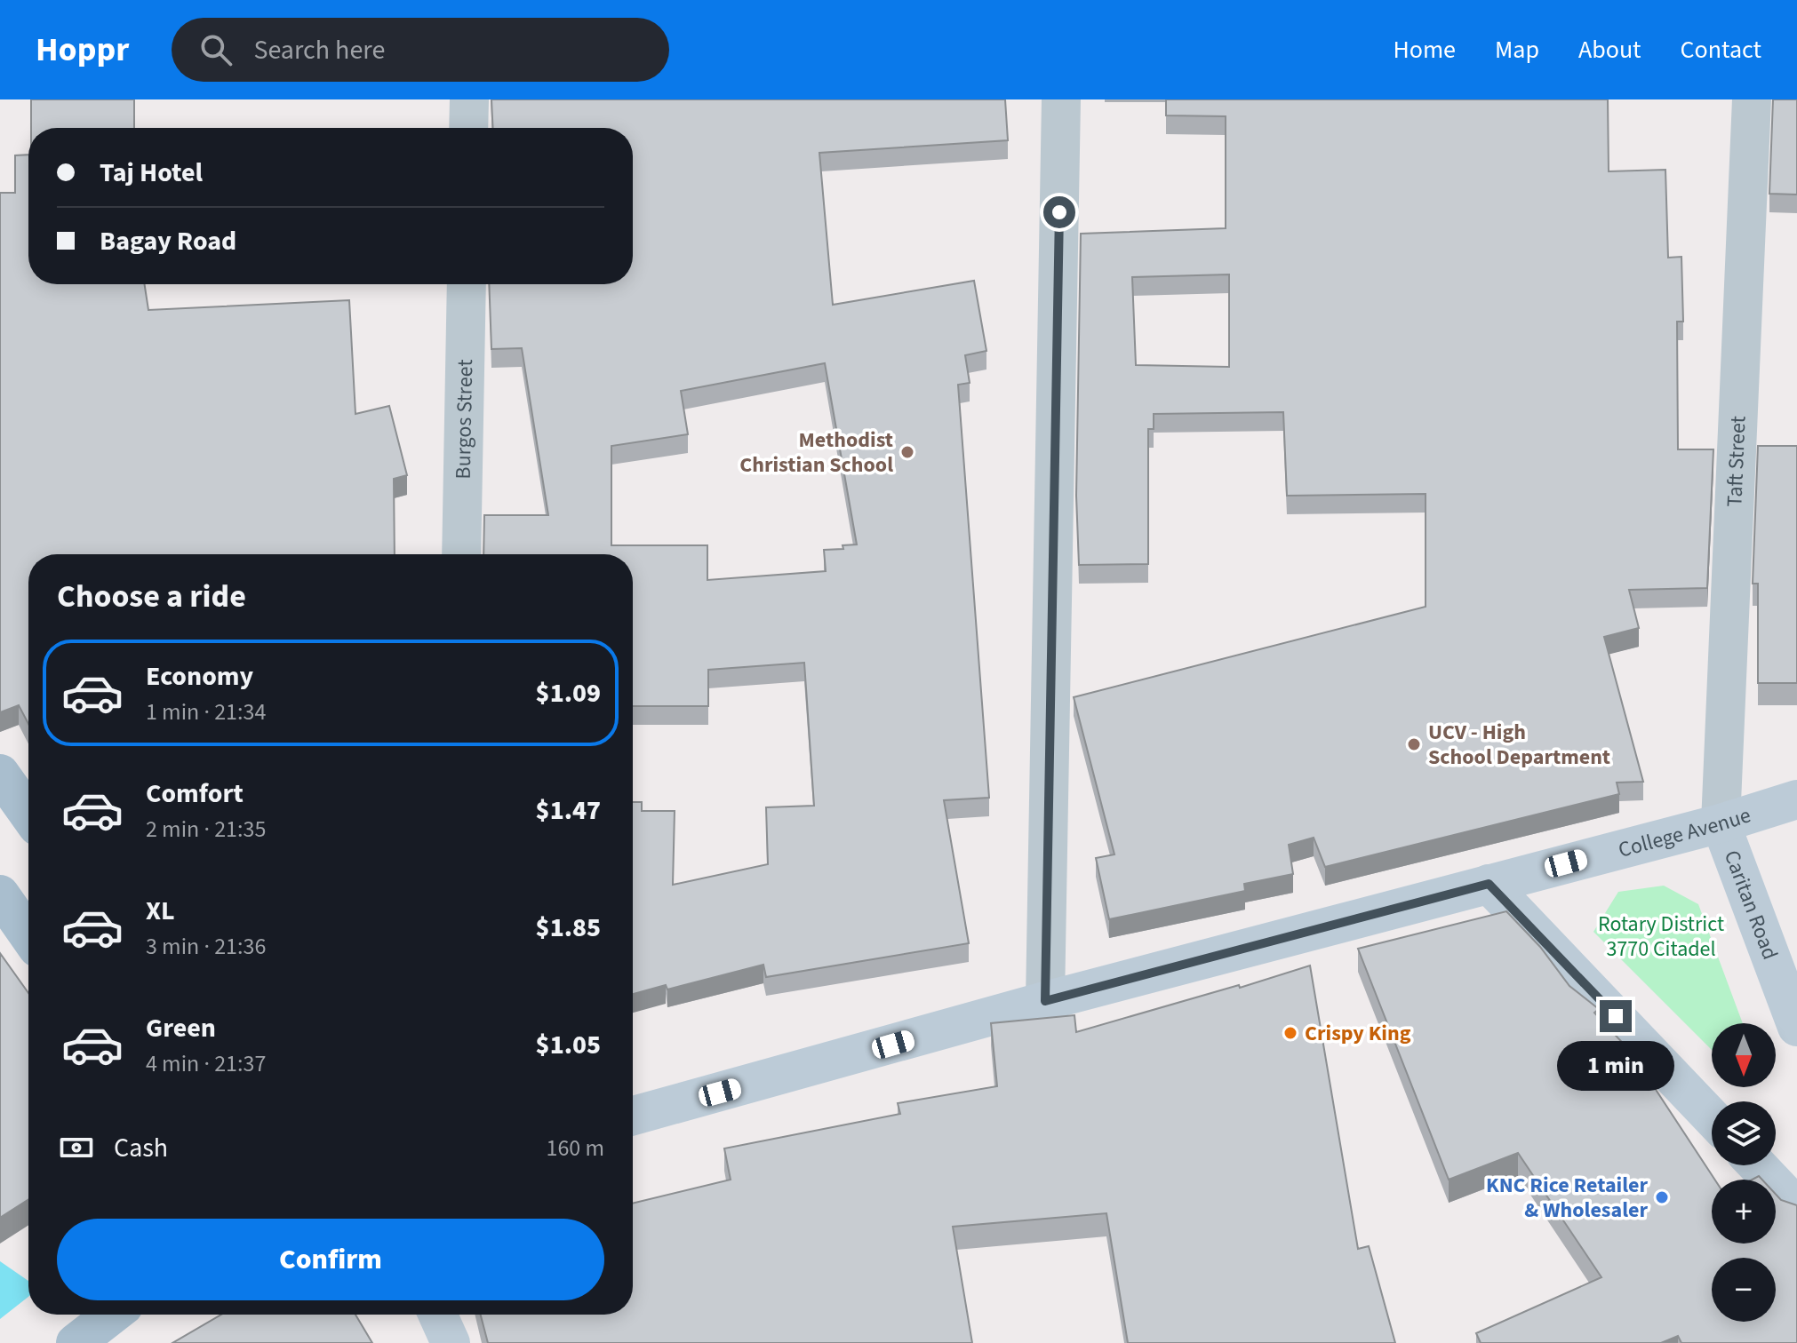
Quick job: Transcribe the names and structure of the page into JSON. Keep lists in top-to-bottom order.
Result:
{
  "streets": {
    "main road": ["College Avenue", "Caritan Road"],
    "street": ["Burgos Street", "Taft Street"]
  },
  "crossings": [
    ["Taft Street", "College Avenue"],
    ["Taft Street", "Caritan Road"],
    ["College Avenue", "Caritan Road"]
  ],
  "parks": ["Rotary District 3770 Citadel"],
  "places": [
    "Methodist Christian School",
    "UCV - High School Department",
    "Crispy King",
    "KNC Rice Retailer & Wholesaler"
  ],
  "north": "bottom",
  "page": {
    "header": "Hoppr",
    "search": "Search here",
    "nav": [
      "Home",
      "Map",
      "About",
      "Contact"
    ],
    "banner": ["Taj Hotel", "Bagay Road"],
    "heading": "Choose a ride",
    "list": [
      {
        "name": "Economy",
        "note": "1 min · 21:34",
        "value": "$1.09"
      },
      {
        "name": "Comfort",
        "note": "2 min · 21:35",
        "value": "$1.47"
      },
      {
        "name": "XL",
        "note": "3 min · 21:36",
        "value": "$1.85"
      },
      {
        "name": "Green",
        "note": "4 min · 21:37",
        "value": "$1.05"
      }
    ],
    "map_buttons": ["+", "−"],
    "bubble": "1 min",
    "pay": ["Cash", "160 m"],
    "buttons": "Confirm"
  }
}
